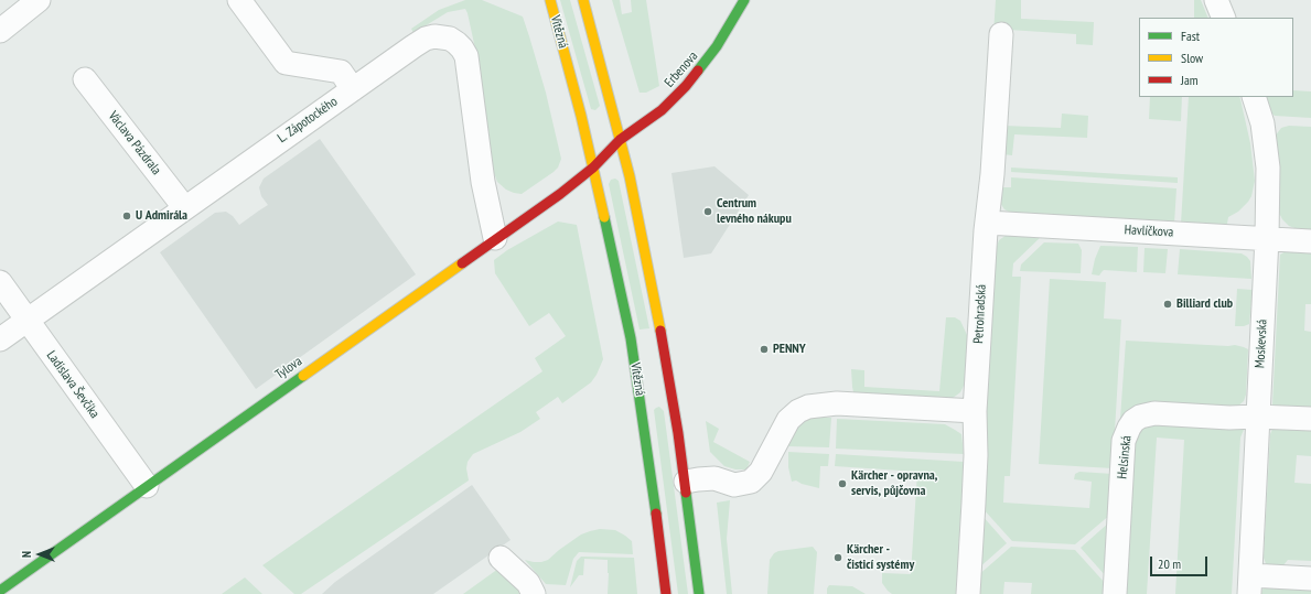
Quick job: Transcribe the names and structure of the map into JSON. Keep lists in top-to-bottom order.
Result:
{
  "streets": {
    "main road": ["Vítězná", "Erbenova", "Tylova"],
    "street": [
      "L. Zápotockého",
      "Václava Pázdrala",
      "Havlíčkova",
      "Petrohradská",
      "Moskevská",
      "Ladislava Ševčíka",
      "Helsinská"
    ]
  },
  "crossings": [
    ["Vítězná", "Tylova"],
    ["L. Zápotockého", "Václava Pázdrala"],
    ["L. Zápotockého", "Tylova"],
    ["L. Zápotockého", "Ladislava Ševčíka"],
    ["Havlíčkova", "Petrohradská"],
    ["Havlíčkova", "Moskevská"],
    ["Moskevská", "Helsinská"],
    ["Tylova", "Ladislava Ševčíka"]
  ],
  "places": [
    "Centrum levného nákupu",
    "U Admirála",
    "Billiard club",
    "PENNY",
    "Kärcher - opravna, servis, půjčovna",
    "Kärcher - čisticí systémy"
  ],
  "legend": ["Fast", "Slow", "Jam"],
  "scale_bar": "20 m",
  "north": "left"
}
